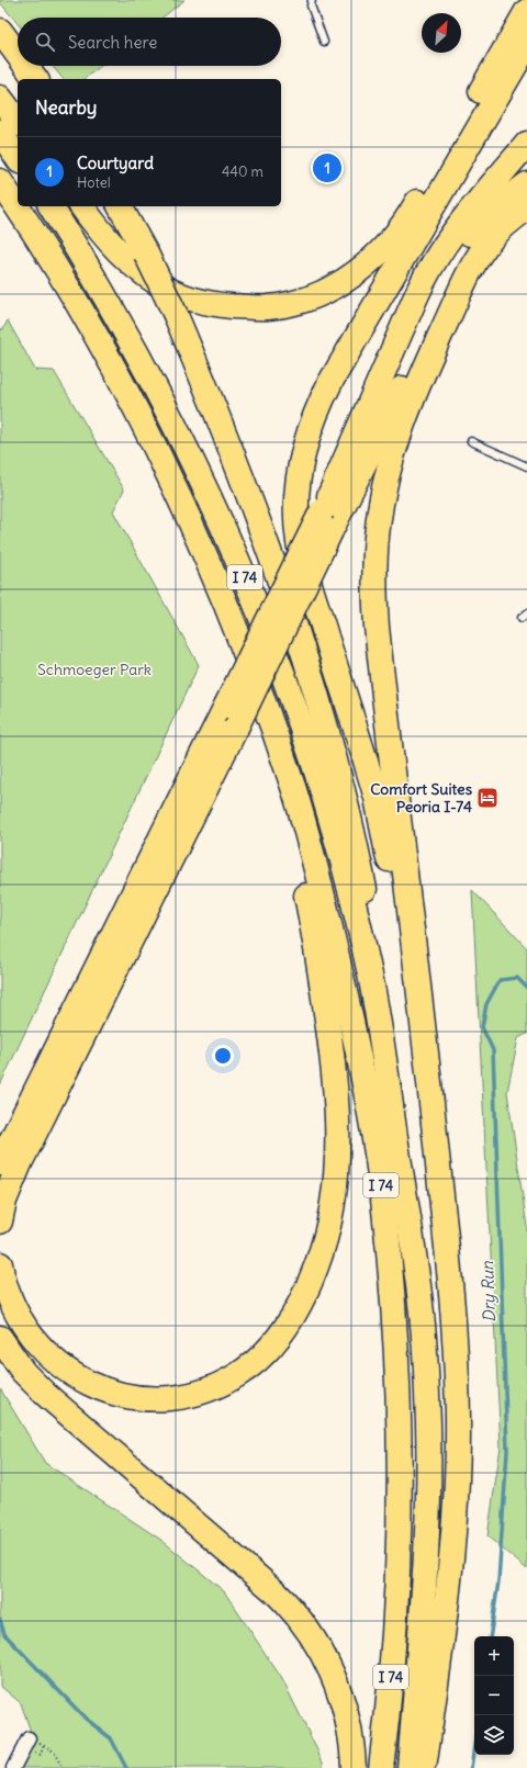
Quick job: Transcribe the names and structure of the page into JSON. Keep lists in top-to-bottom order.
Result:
{
  "streets": {
    "highway": ["I 74"]
  },
  "water": ["Dry Run"],
  "parks": ["Schmoeger Park"],
  "places": {
    "hotel": ["Comfort Suites Peoria I-74"]
  },
  "north": "top right",
  "page": {
    "search": "Search here",
    "heading": "Nearby",
    "list": [
      {
        "mark": "1",
        "name": "Courtyard",
        "note": "Hotel",
        "value": "440 m"
      }
    ],
    "pins": "1",
    "map_buttons": ["+", "−"]
  }
}
